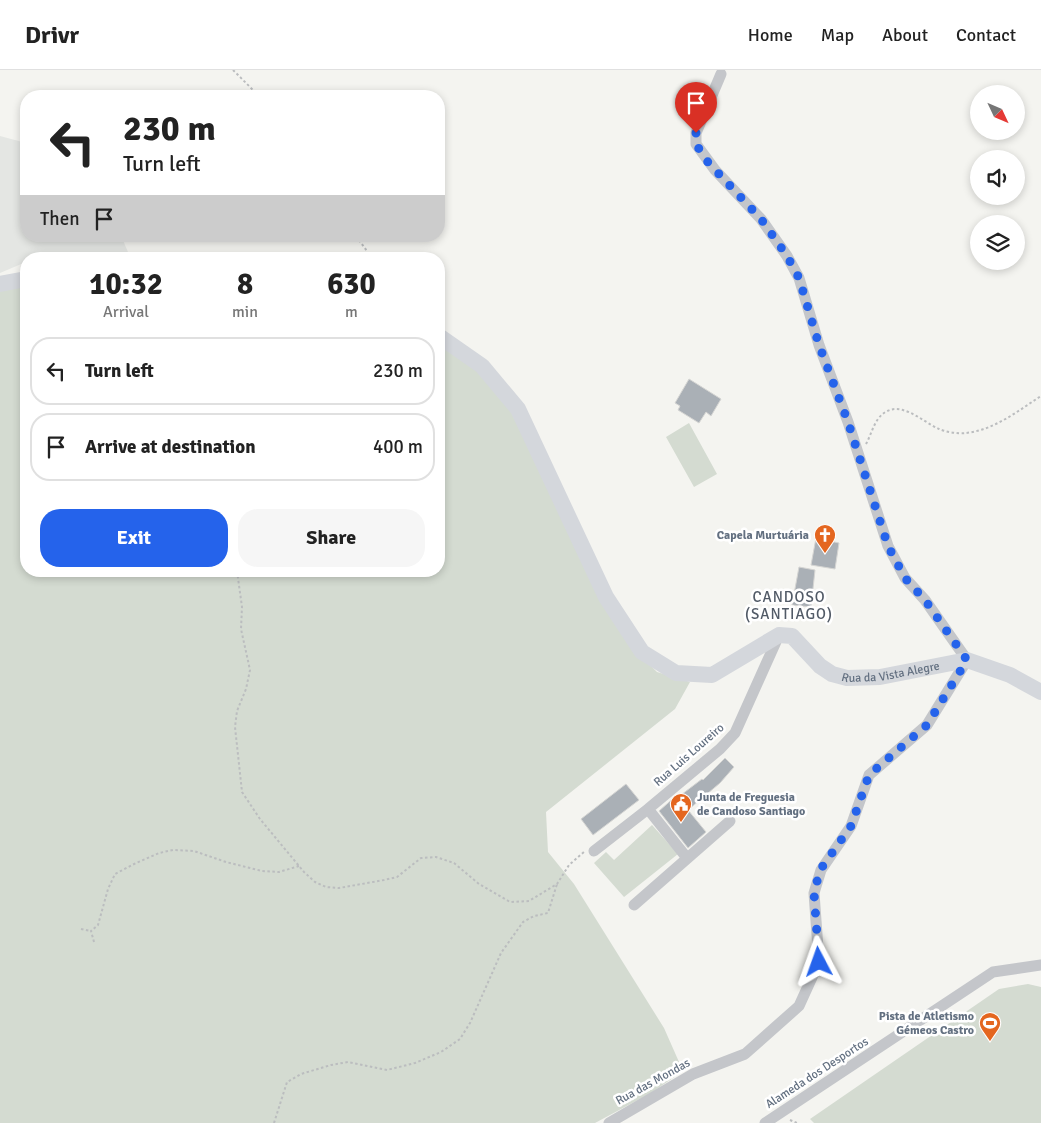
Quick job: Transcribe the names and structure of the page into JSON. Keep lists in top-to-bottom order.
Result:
{
  "streets": {
    "street": [
      "Rua da Vista Alegre",
      "Rua Luis Loureiro",
      "Alameda dos Desportos",
      "Rua das Mondas"
    ]
  },
  "crossings": [
    ["Rua da Vista Alegre", "Rua Luis Loureiro"],
    ["Rua da Vista Alegre", "Rua das Mondas"]
  ],
  "districts": ["CANDOSO (SANTIAGO)"],
  "places": {
    "church": ["Capela Murtuária"],
    "public building": ["Junta de Freguesia de Candoso Santiago"],
    "sports": ["Pista de Atletismo Gémeos Castro"]
  },
  "north": "bottom right",
  "page": {
    "header": "Drivr",
    "nav": [
      "Home",
      "Map",
      "About",
      "Contact"
    ],
    "turn": ["230 m", "Turn left"],
    "then": "Then",
    "eta": [
      "10:32",
      "Arrival",
      "8",
      "min",
      "630",
      "m"
    ],
    "list": [
      {
        "name": "Turn left",
        "value": "230 m"
      },
      {
        "name": "Arrive at destination",
        "value": "400 m"
      }
    ],
    "buttons": ["Exit", "Share"]
  }
}
